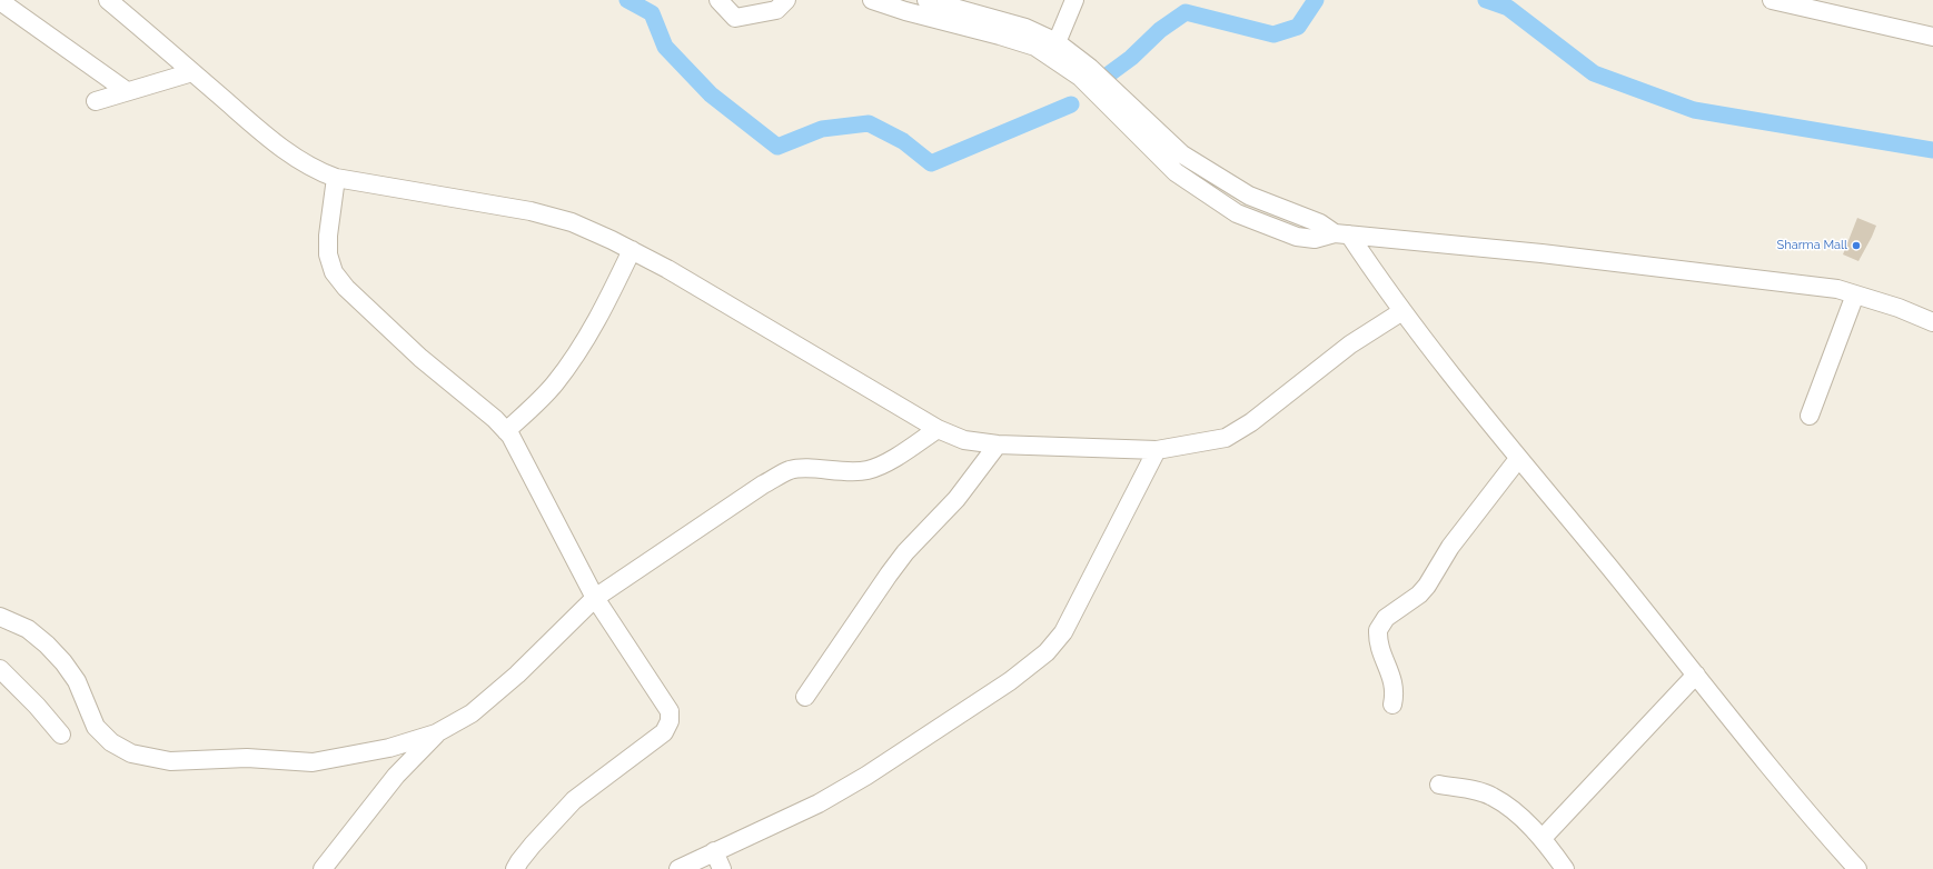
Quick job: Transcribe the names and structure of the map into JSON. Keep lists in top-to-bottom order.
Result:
{
  "places": ["Sharma Mall"]
}
